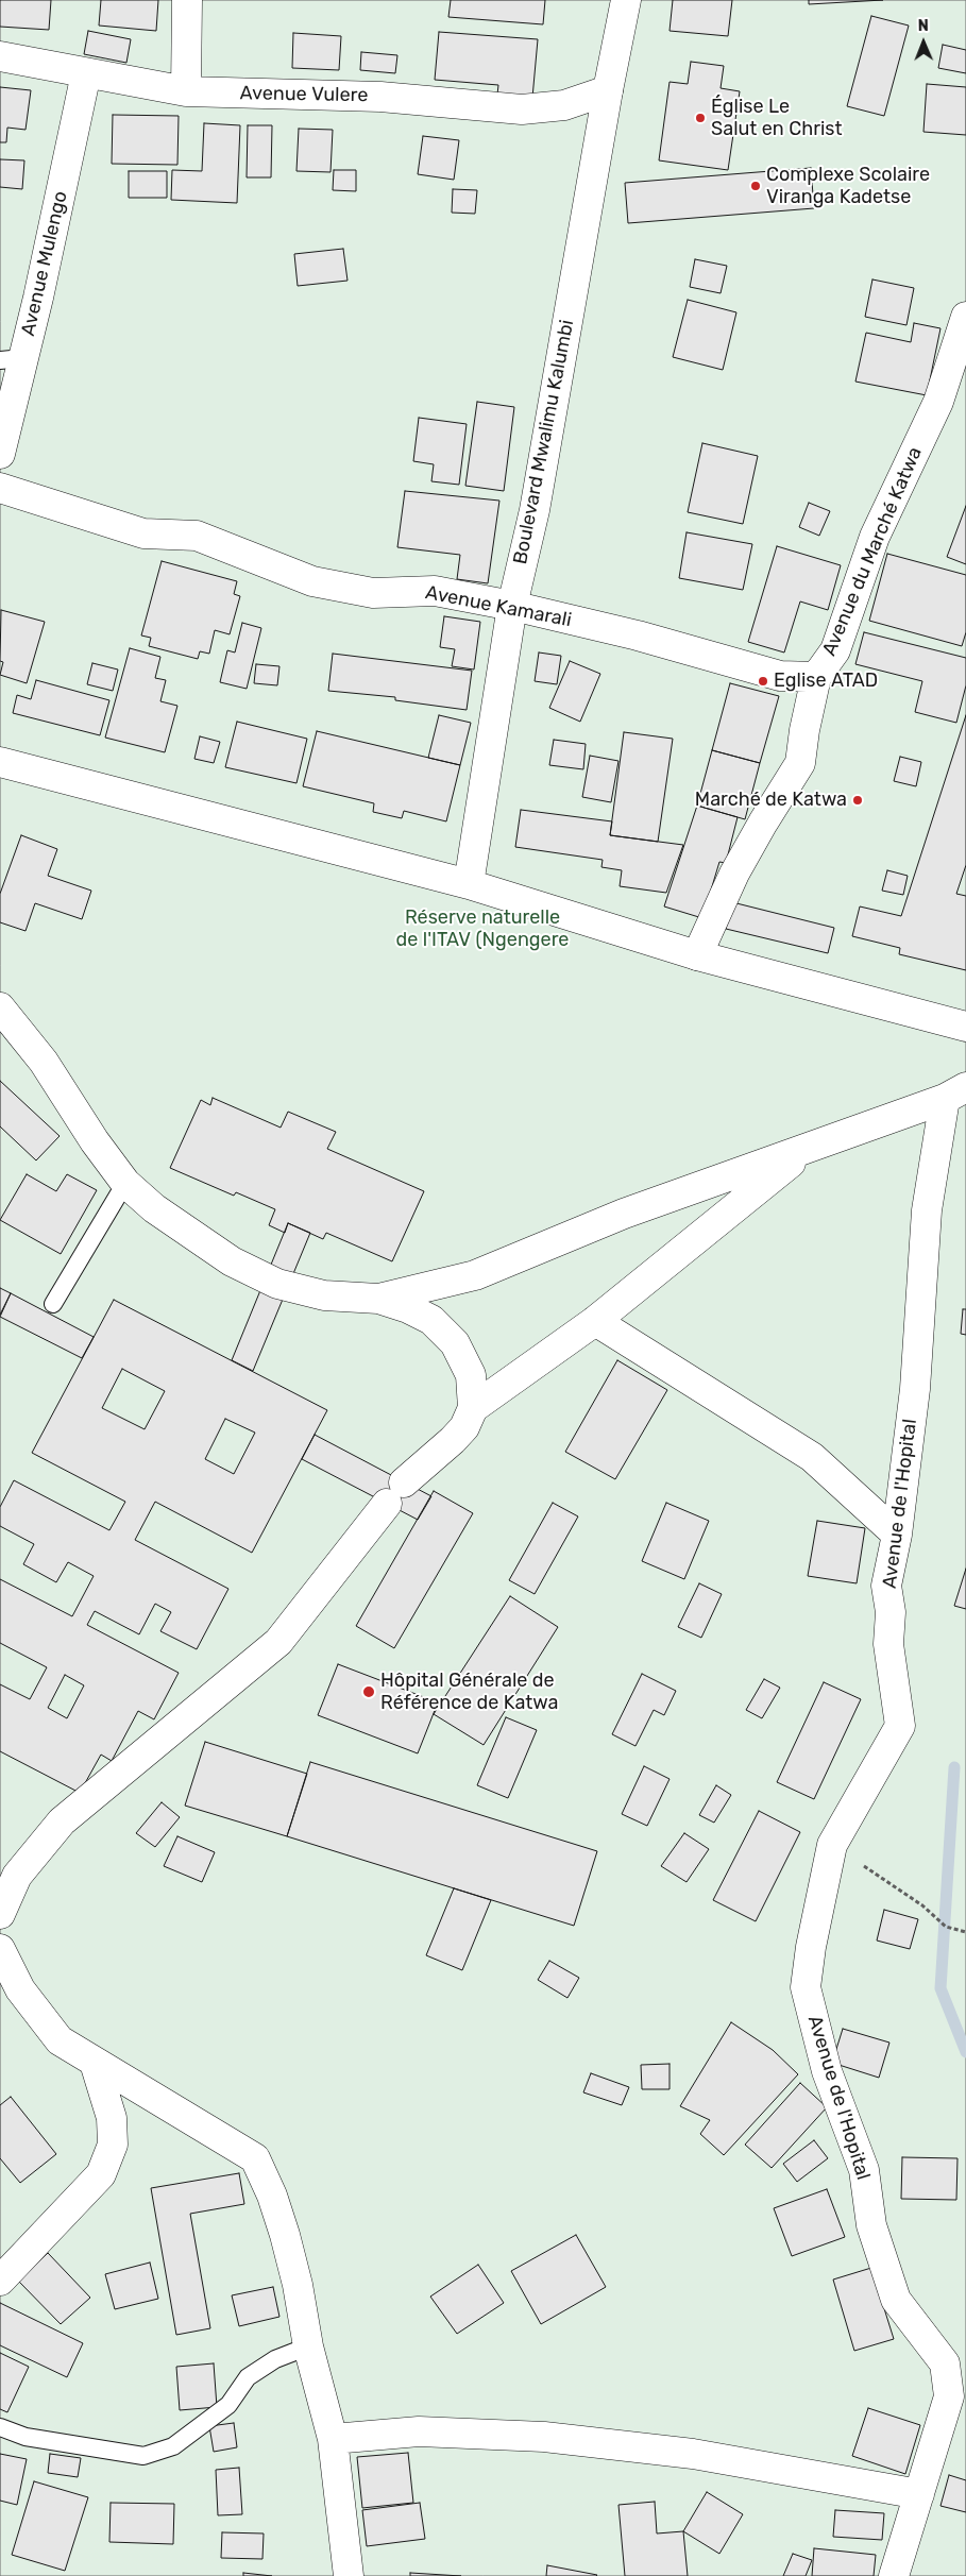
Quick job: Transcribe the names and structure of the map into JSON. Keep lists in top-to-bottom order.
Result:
{
  "streets": {
    "street": [
      "Avenue Vulere",
      "Avenue Mulengo",
      "Boulevard Mwalimu Kalumbi",
      "Avenue du Marché Katwa",
      "Avenue Kamarali",
      "Avenue de l'Hopital"
    ]
  },
  "crossings": [
    ["Avenue Vulere", "Avenue Mulengo"],
    ["Avenue Vulere", "Boulevard Mwalimu Kalumbi"],
    ["Boulevard Mwalimu Kalumbi", "Avenue Kamarali"],
    ["Avenue du Marché Katwa", "Avenue Kamarali"]
  ],
  "parks": ["Réserve naturelle de l'ITAV (Ngengere"],
  "places": [
    "Église Le Salut en Christ",
    "Complexe Scolaire Viranga Kadetse",
    "Eglise ATAD",
    "Marché de Katwa",
    "Hôpital Générale de Référence de Katwa"
  ],
  "north": "top"
}
